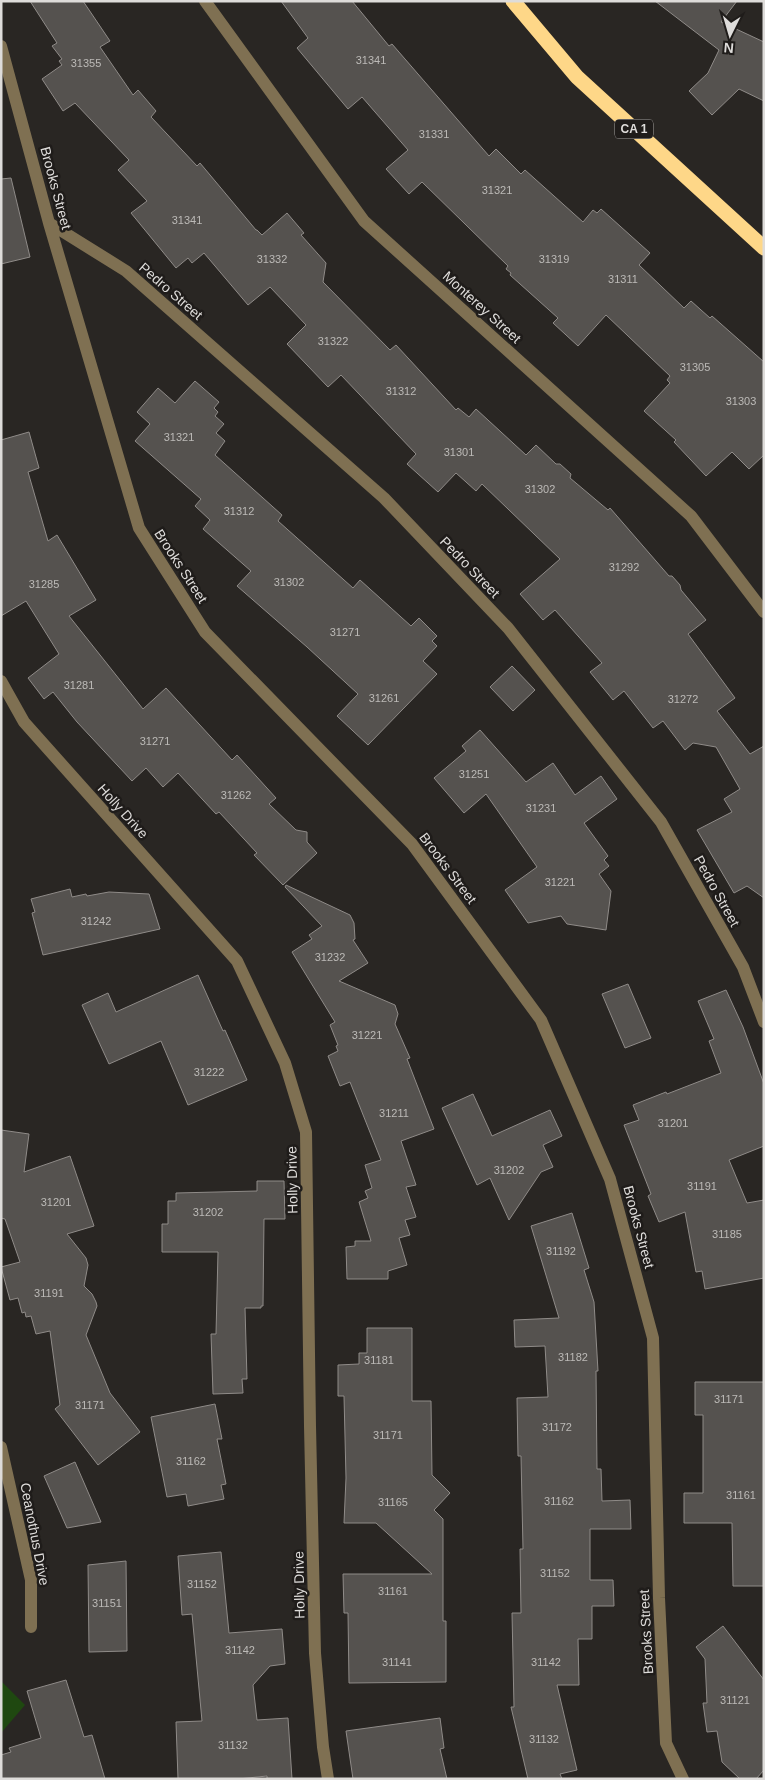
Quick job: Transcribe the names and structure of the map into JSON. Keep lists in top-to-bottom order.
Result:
{
  "streets": {
    "highway": ["CA 1"],
    "street": [
      "Brooks Street",
      "Pedro Street",
      "Monterey Street",
      "Holly Drive",
      "Ceanothus Drive"
    ]
  },
  "crossings": [
    ["Brooks Street", "Pedro Street"]
  ],
  "house_numbers": [
    "31341",
    "31355",
    "31331",
    "31321",
    "31341",
    "31332",
    "31319",
    "31311",
    "31322",
    "31305",
    "31312",
    "31303",
    "31321",
    "31301",
    "31302",
    "31312",
    "31292",
    "31302",
    "31285",
    "31271",
    "31281",
    "31261",
    "31272",
    "31271",
    "31251",
    "31262",
    "31231",
    "31221",
    "31242",
    "31232",
    "31221",
    "31222",
    "31211",
    "31201",
    "31202",
    "31191",
    "31201",
    "31202",
    "31185",
    "31192",
    "31191",
    "31182",
    "31181",
    "31171",
    "31171",
    "31172",
    "31171",
    "31162",
    "31161",
    "31162",
    "31165",
    "31152",
    "31152",
    "31161",
    "31151",
    "31142",
    "31141",
    "31142",
    "31121",
    "31132",
    "31132"
  ],
  "north": "bottom"
}
